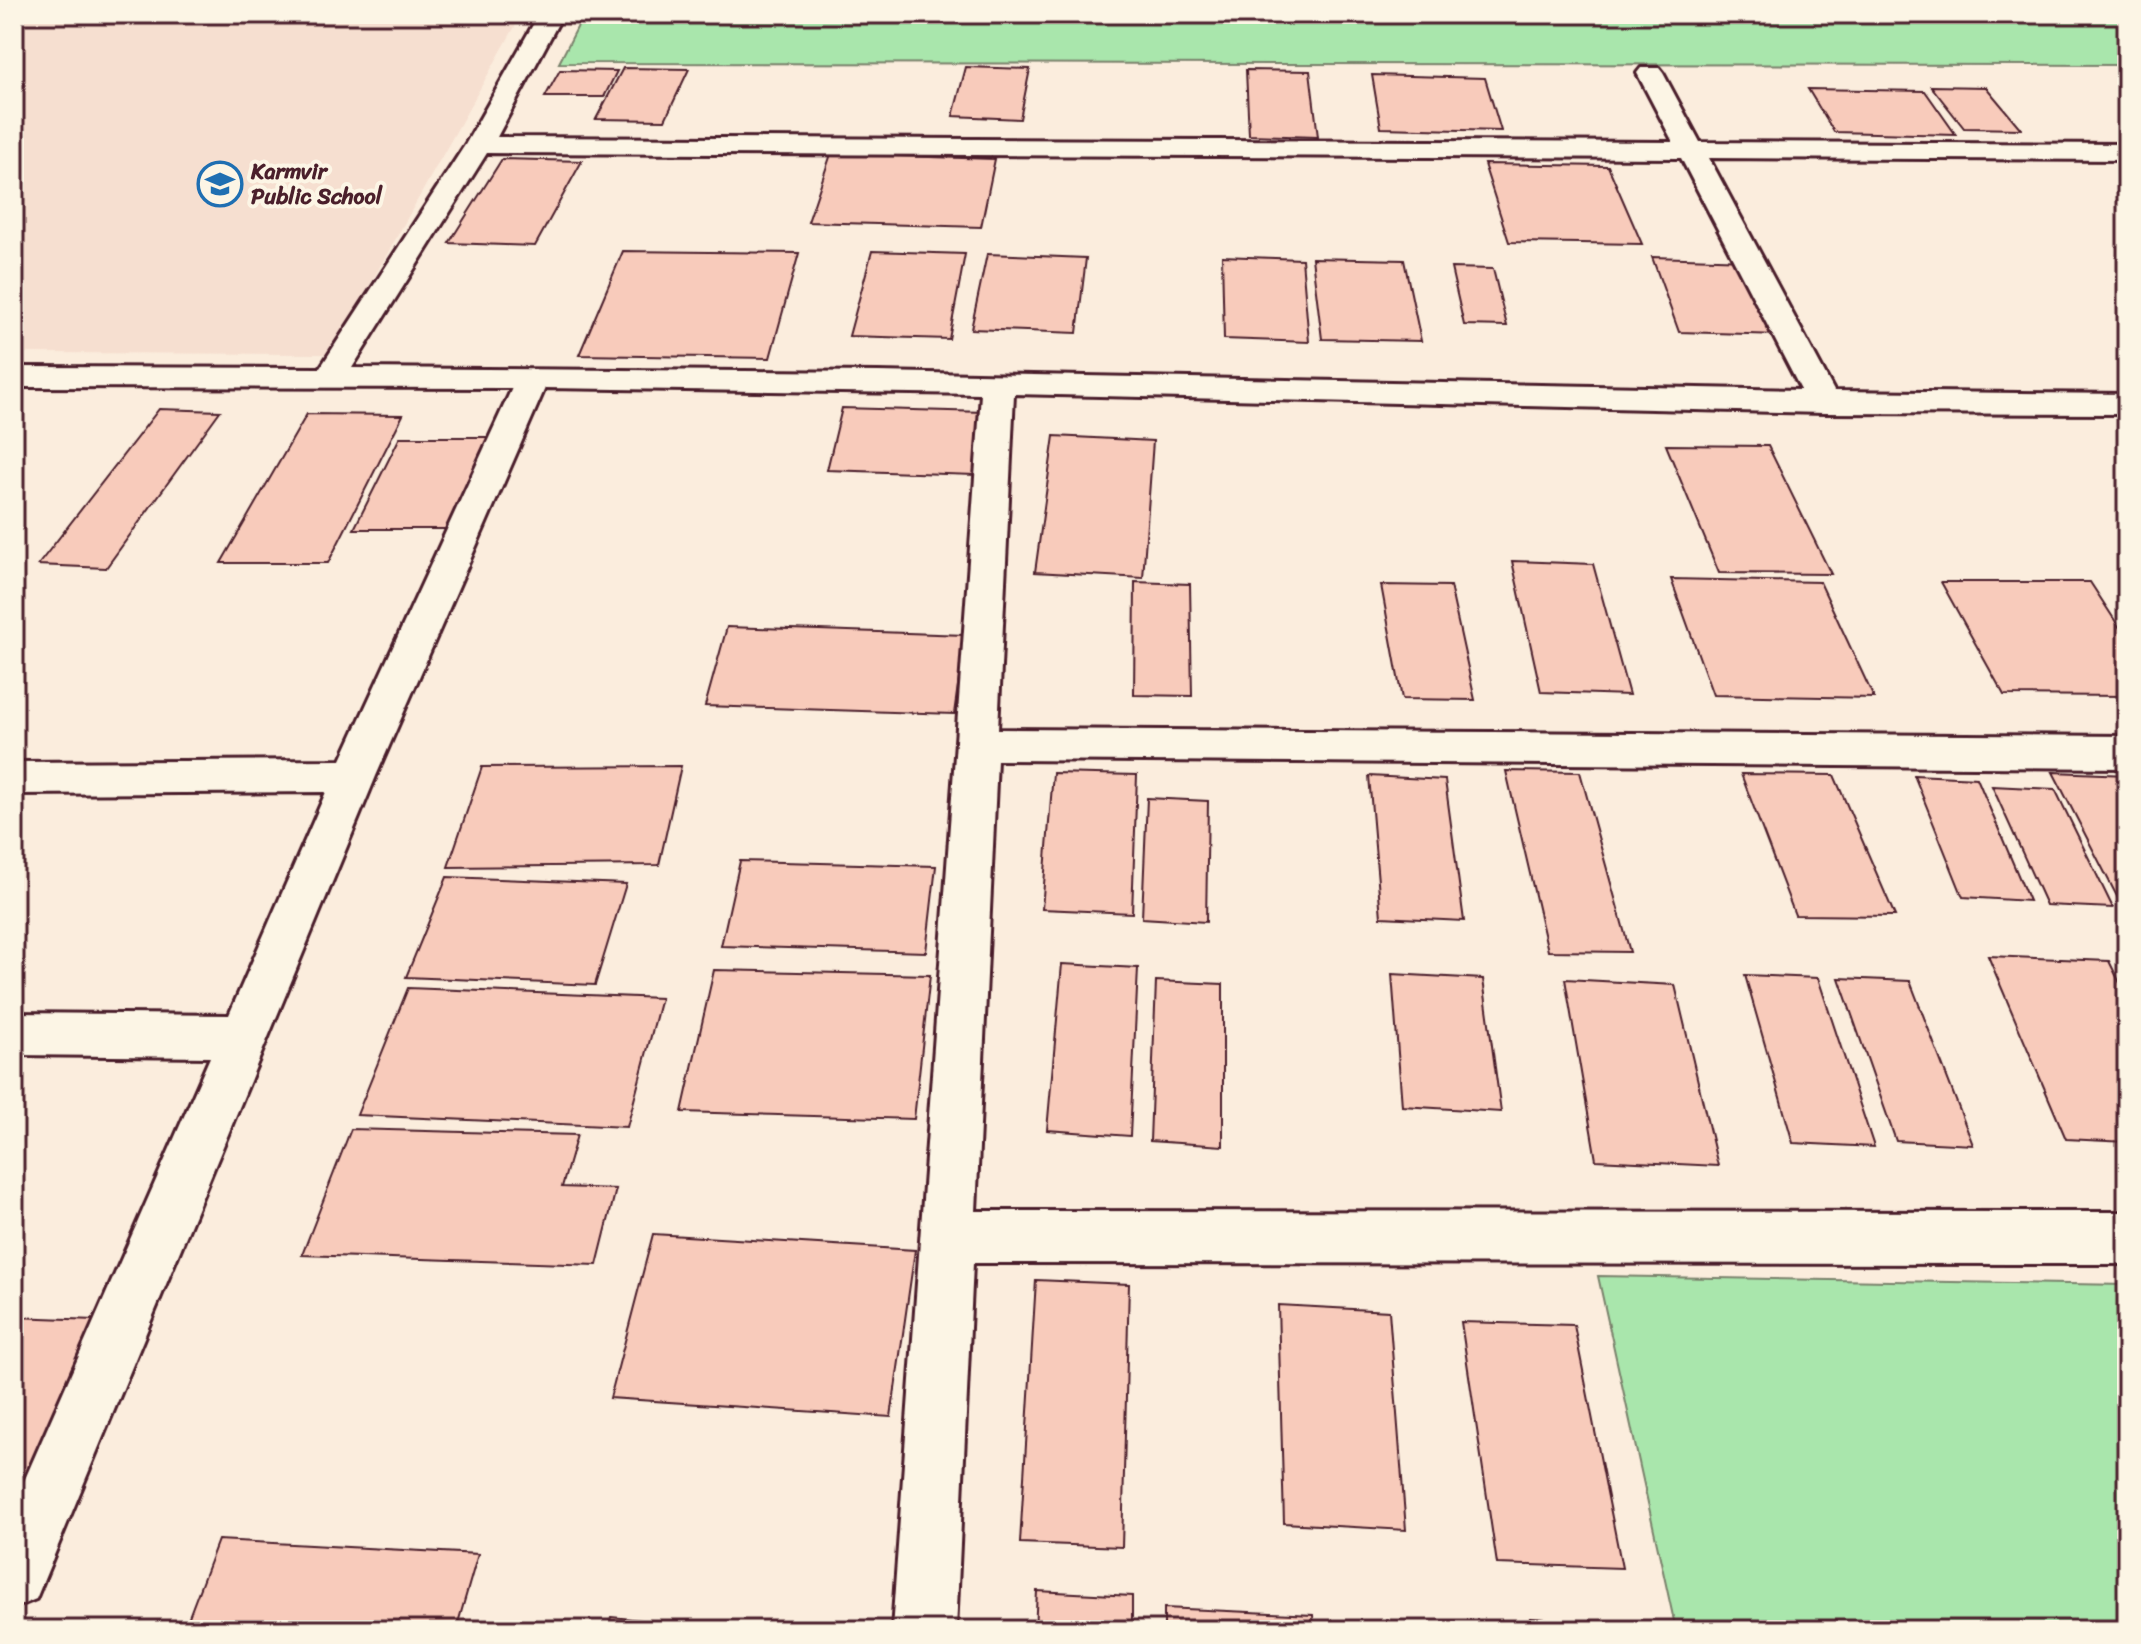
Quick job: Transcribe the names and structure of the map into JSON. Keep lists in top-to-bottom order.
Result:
{
  "places": {
    "school or university": ["Karmvir Public School"]
  }
}
